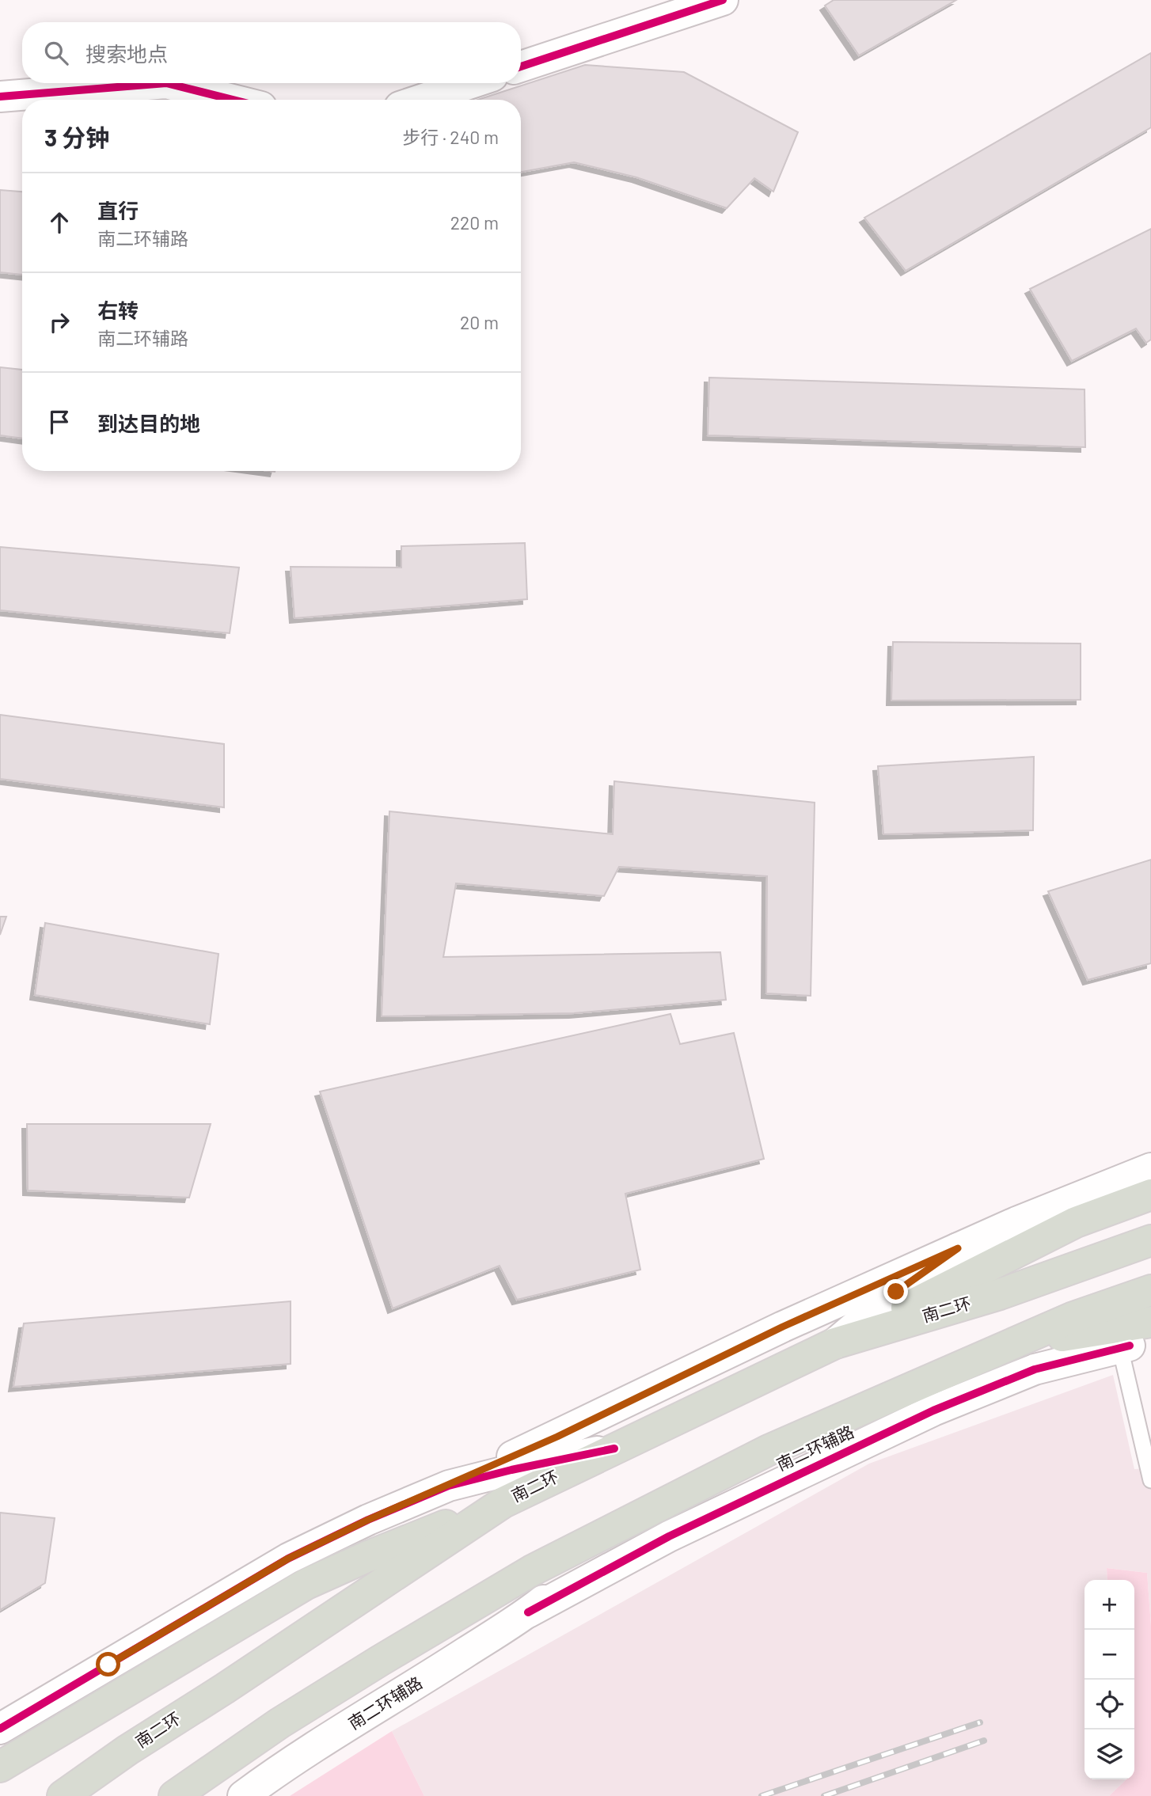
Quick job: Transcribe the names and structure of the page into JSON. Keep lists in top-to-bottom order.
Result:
{
  "streets": {
    "highway": ["南二环"],
    "street": ["南二环辅路"]
  },
  "page": {
    "search": "搜索地点",
    "heading": ["3 分钟", "步行 · 240 m"],
    "list": [
      ["直行", "南二环辅路", "220 m"],
      ["右转", "南二环辅路", "20 m"],
      "到达目的地"
    ],
    "map_buttons": ["+", "−"]
  }
}
